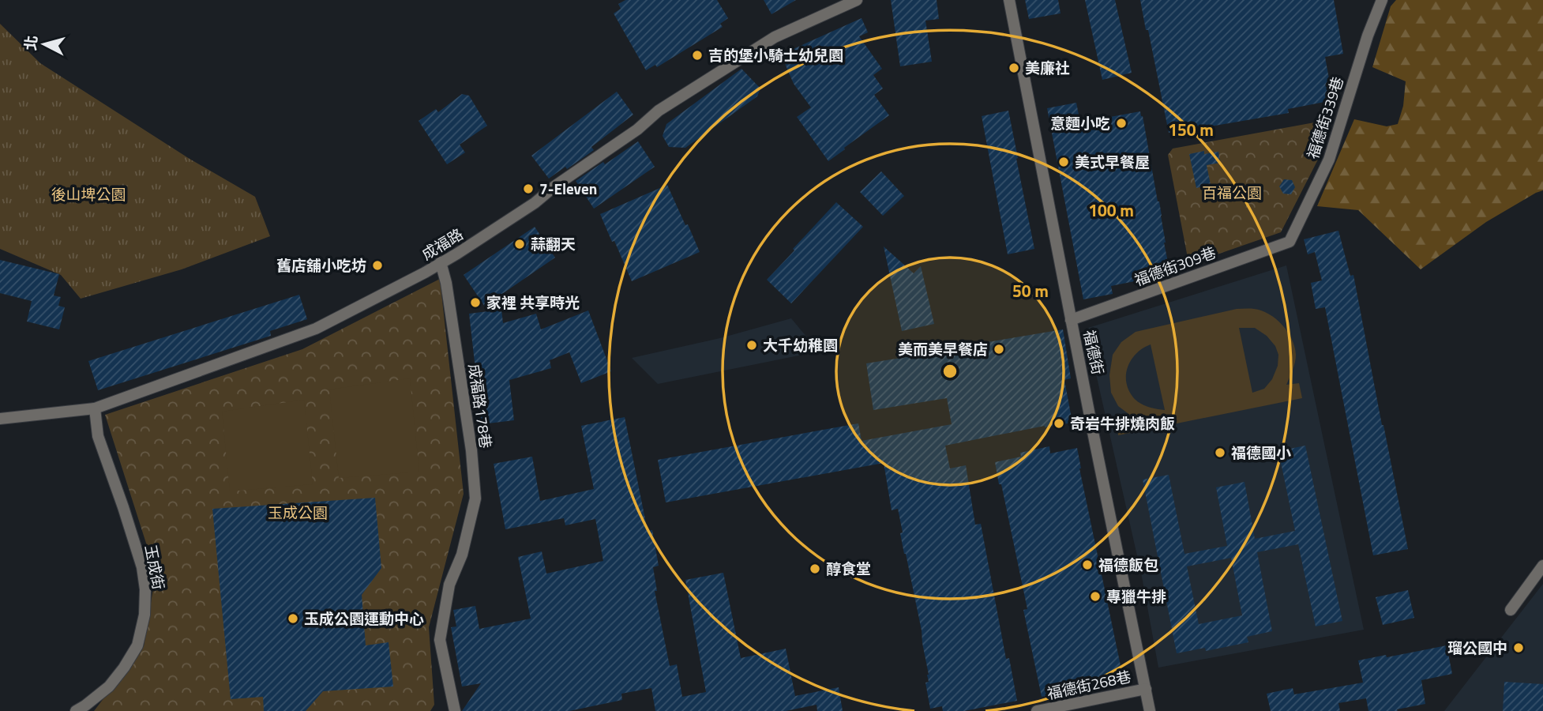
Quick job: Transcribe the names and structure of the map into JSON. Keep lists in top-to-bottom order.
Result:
{
  "streets": {
    "street": [
      "福德街339巷",
      "成福路",
      "福德街309巷",
      "福德街",
      "成福路178巷",
      "玉成街",
      "福德街268巷"
    ]
  },
  "crossings": [
    ["福德街339巷", "福德街309巷"],
    ["成福路", "成福路178巷"],
    ["成福路", "玉成街"],
    ["福德街309巷", "福德街"],
    ["福德街", "福德街268巷"]
  ],
  "parks": ["百福公園", "後山埤公園", "玉成公園"],
  "places": [
    "吉的堡小騎士幼兒園",
    "美廉社",
    "意麵小吃",
    "美式早餐屋",
    "7-Eleven",
    "蒜翻天",
    "舊店舖小吃坊",
    "家裡 共享時光",
    "大千幼稚園",
    "美而美早餐店",
    "奇岩牛排燒肉飯",
    "福德國小",
    "福德飯包",
    "醇食堂",
    "專獵牛排",
    "玉成公園運動中心",
    "瑠公國中"
  ],
  "north": "left",
  "rings": ["150 m", "100 m", "50 m"]
}
